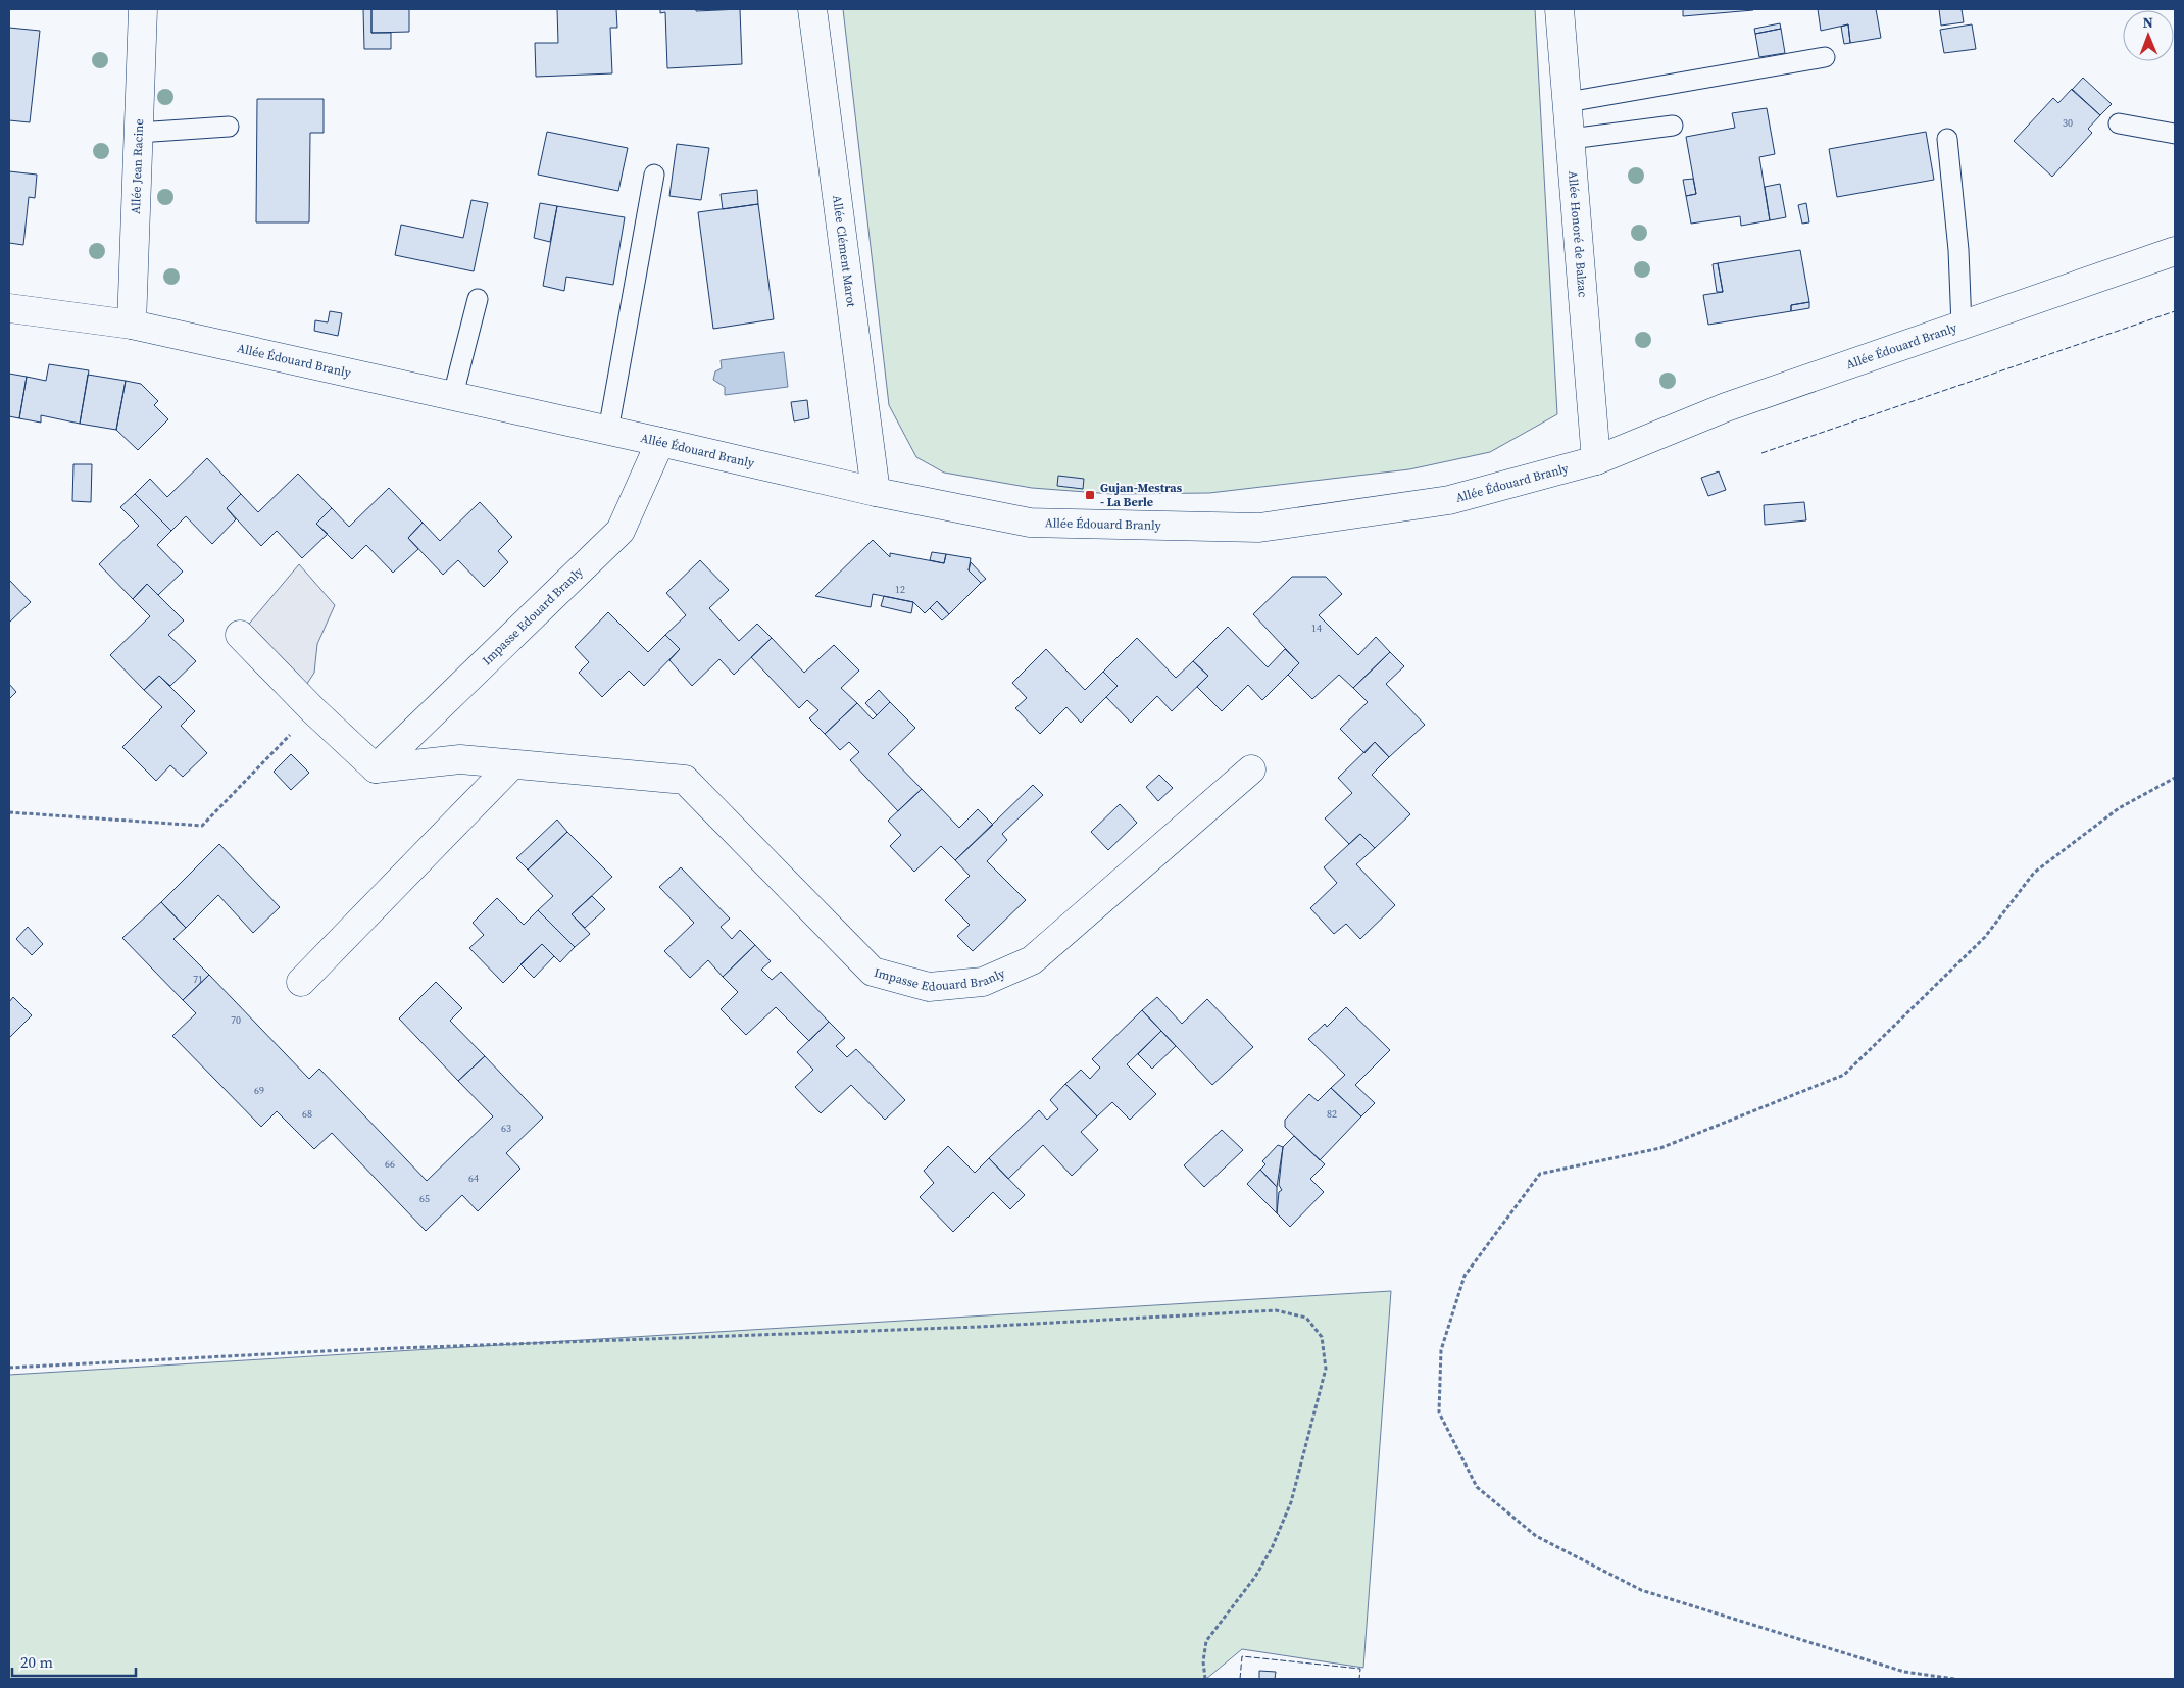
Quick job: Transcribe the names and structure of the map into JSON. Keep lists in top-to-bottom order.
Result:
{
  "streets": {
    "street": [
      "Allée Jean Racine",
      "Allée Honoré de Balzac",
      "Allée Clément Marot",
      "Allée Édouard Branly",
      "Impasse Edouard Branly"
    ]
  },
  "crossings": [
    ["Allée Jean Racine", "Allée Édouard Branly"],
    ["Allée Honoré de Balzac", "Allée Édouard Branly"],
    ["Allée Clément Marot", "Allée Édouard Branly"],
    ["Allée Édouard Branly", "Impasse Edouard Branly"]
  ],
  "places": {
    "transit": ["Gujan-Mestras - La Berle"]
  },
  "house_numbers": [
    "30",
    "12",
    "14",
    "71",
    "70",
    "69",
    "68",
    "82",
    "63",
    "66",
    "64",
    "65"
  ],
  "scale_bar": "20 m",
  "north": "top"
}
